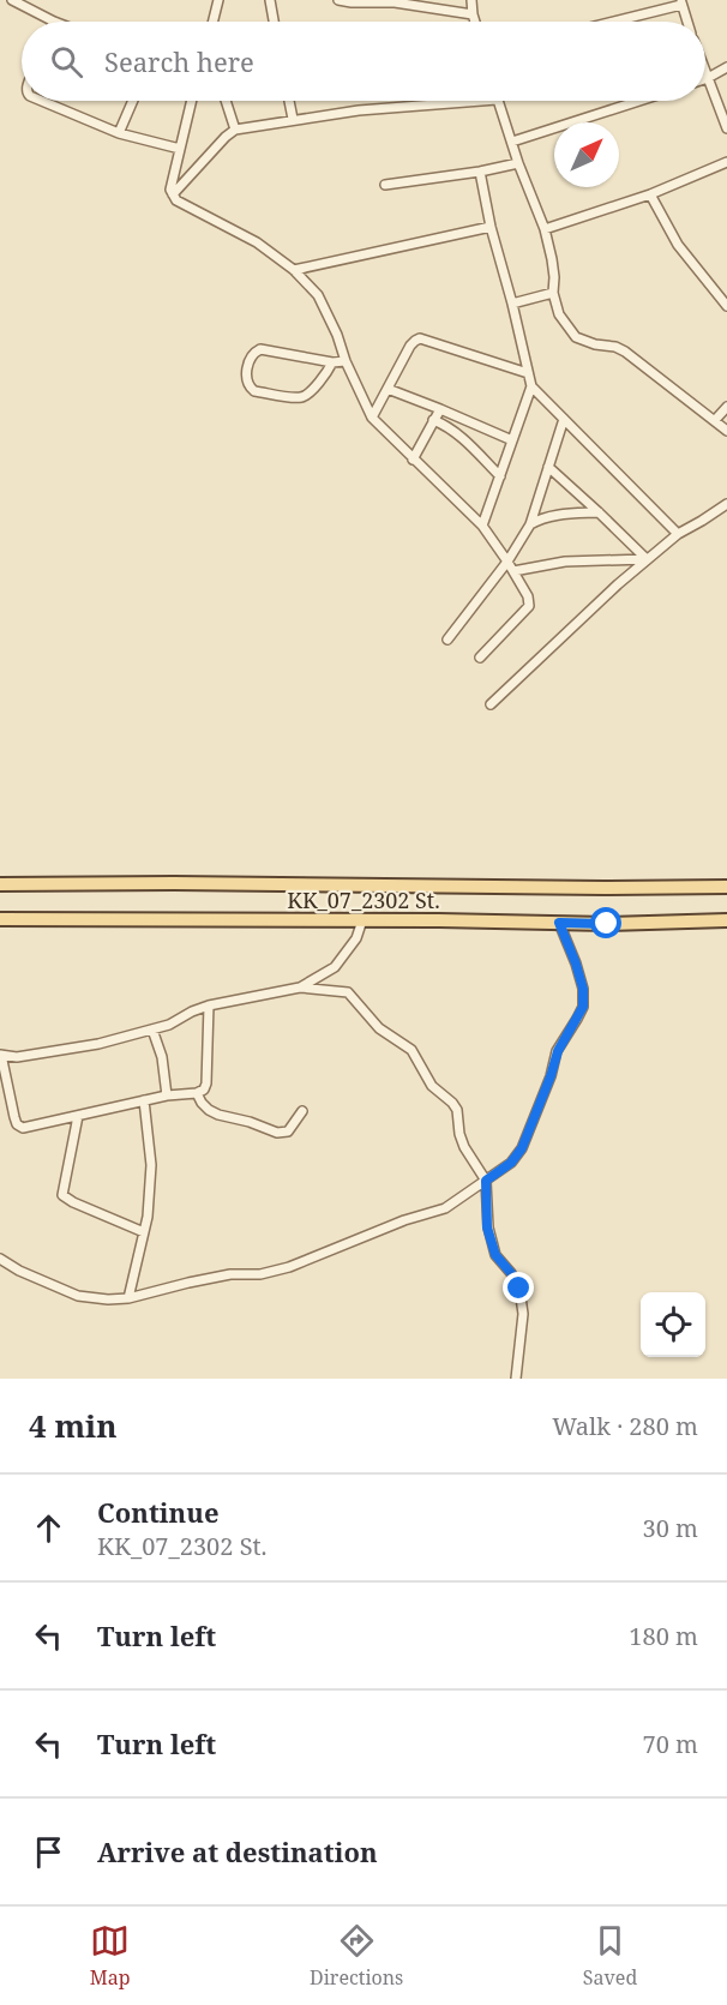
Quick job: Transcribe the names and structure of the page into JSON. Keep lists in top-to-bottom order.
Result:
{
  "streets": {
    "main road": ["KK_07_2302 St."]
  },
  "north": "top right",
  "page": {
    "search": "Search here",
    "heading": ["4 min", "Walk · 280 m"],
    "list": [
      ["Continue", "KK_07_2302 St.", "30 m"],
      ["Turn left", "180 m"],
      ["Turn left", "70 m"],
      "Arrive at destination"
    ],
    "nav": ["Map", "Directions", "Saved"]
  }
}
